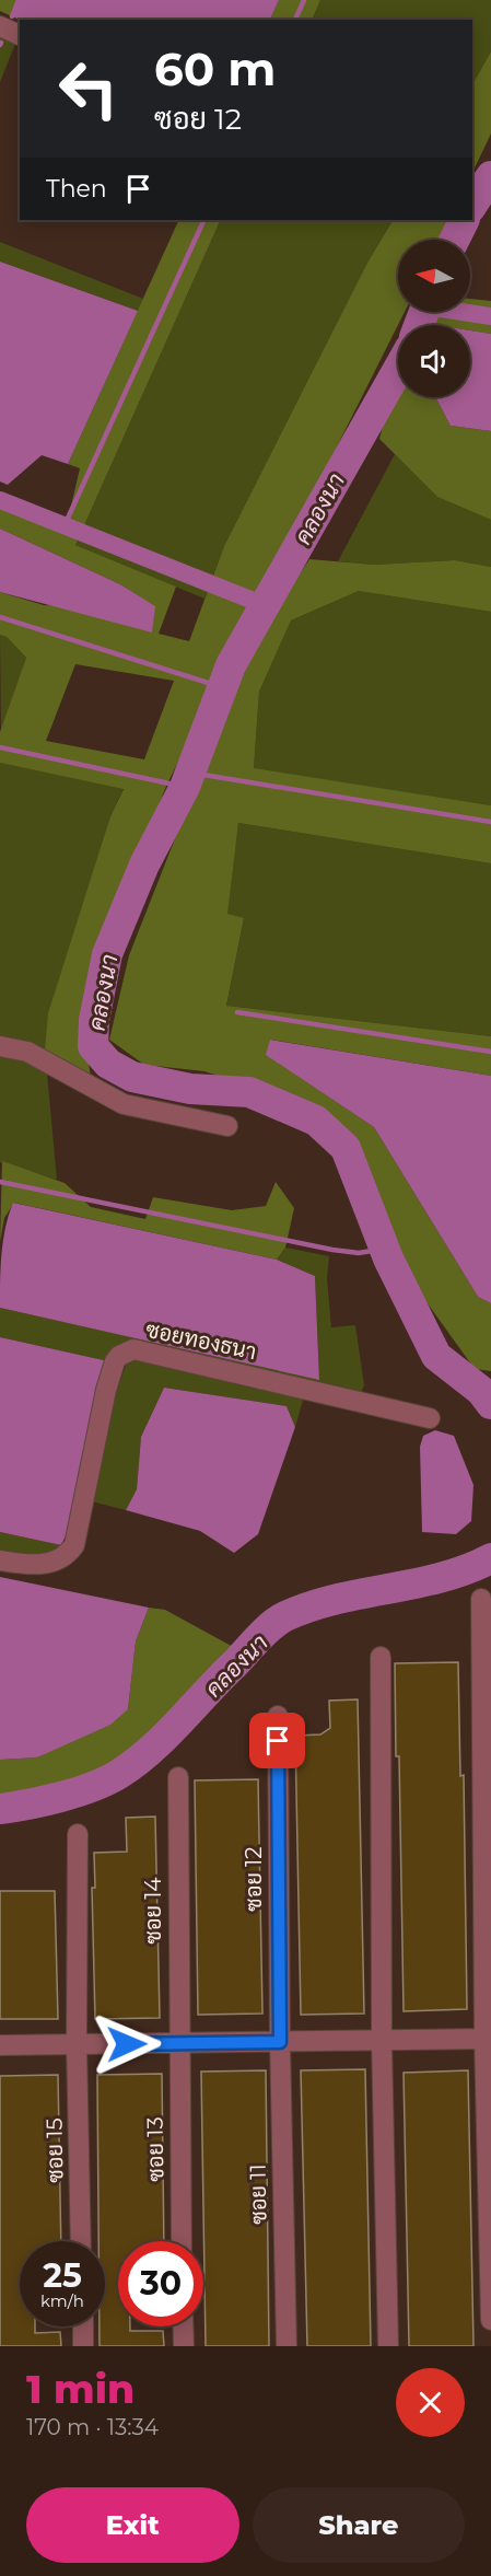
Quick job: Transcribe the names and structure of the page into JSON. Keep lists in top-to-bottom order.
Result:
{
  "streets": {
    "street": [
      "ซอยทองธนา",
      "ซอย 12",
      "ซอย 14",
      "ซอย 13",
      "ซอย 15",
      "ซอย 11"
    ]
  },
  "crossings": [
    ["ซอย 12", "ซอย 11"],
    ["ซอย 14", "ซอย 13"]
  ],
  "water": ["คลองนา"],
  "north": "left",
  "page": {
    "turn": ["60 m", "ซอย 12"],
    "then": "Then",
    "speed": "25 km/h",
    "limit": "30",
    "heading": ["1 min", "170 m · 13:34"],
    "buttons": ["Exit", "Share"]
  }
}
